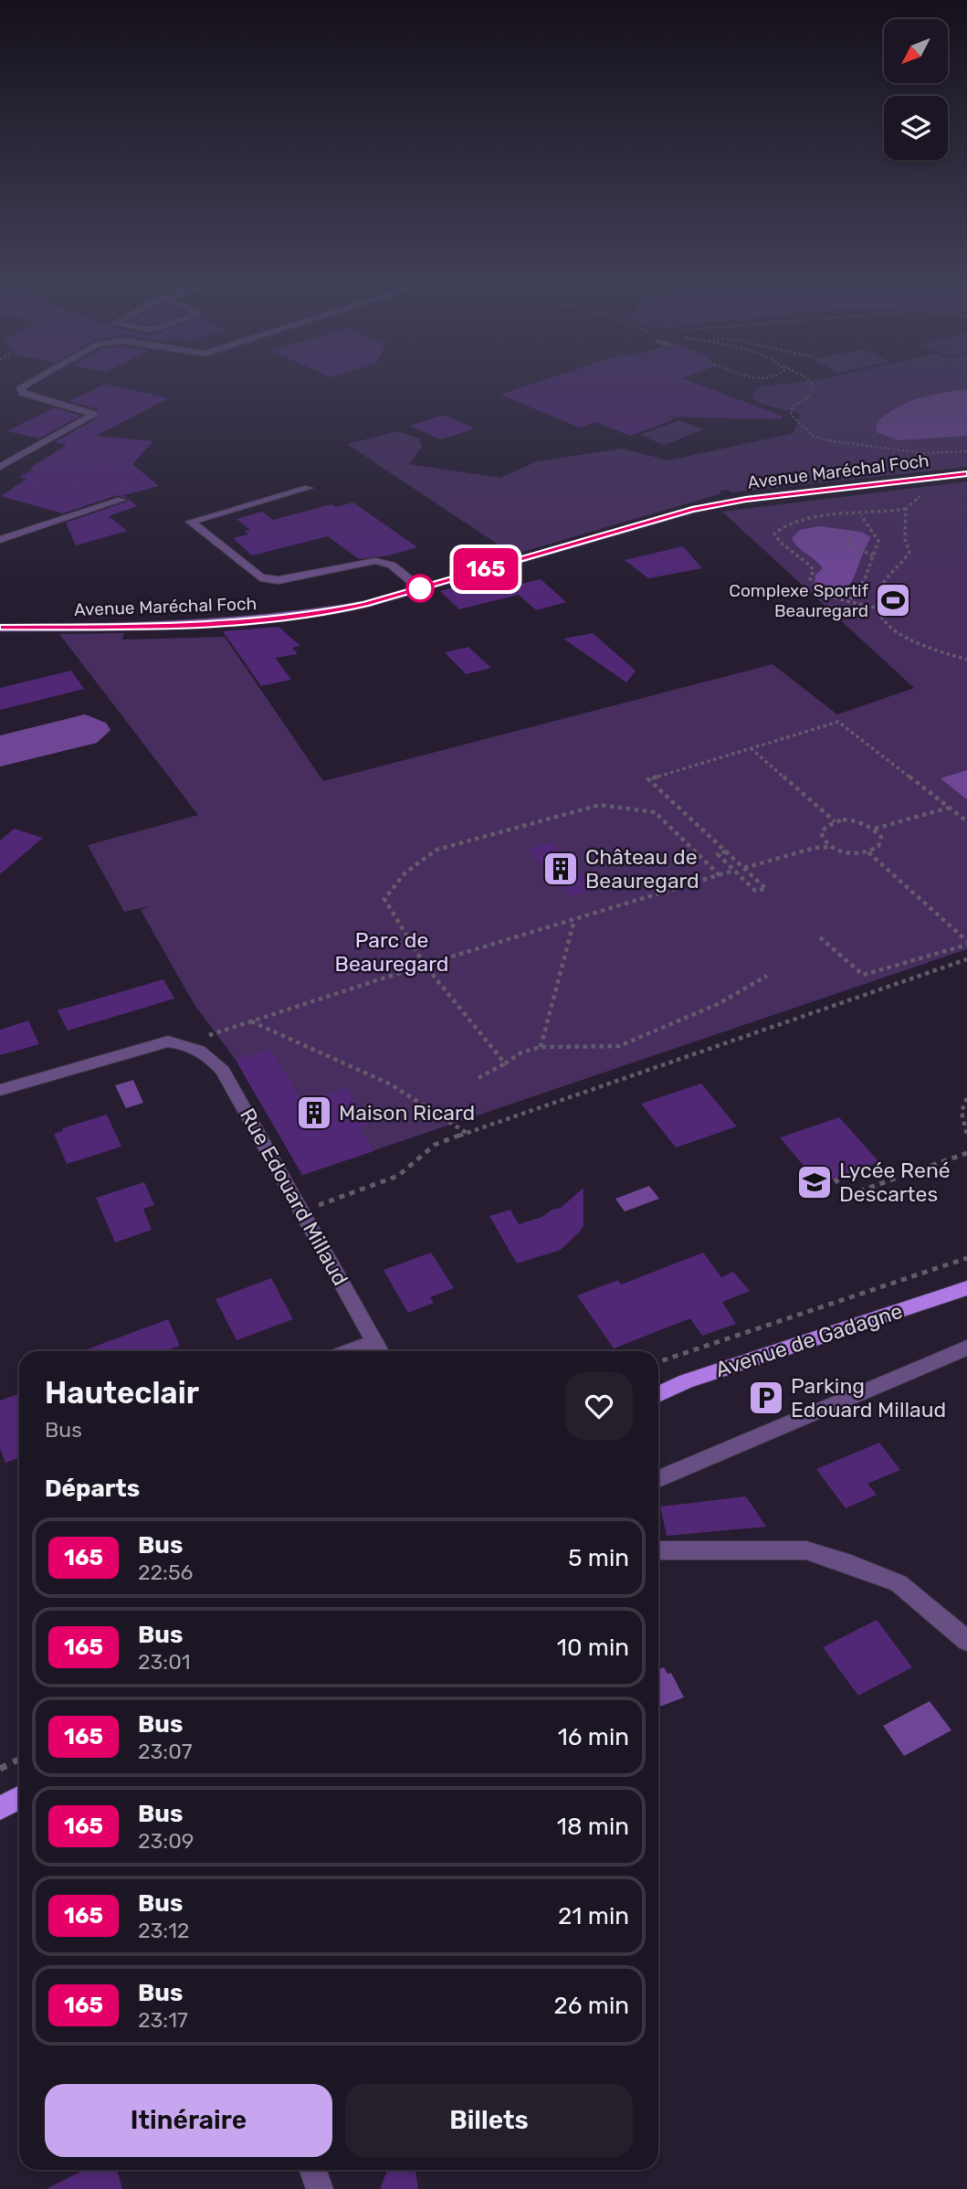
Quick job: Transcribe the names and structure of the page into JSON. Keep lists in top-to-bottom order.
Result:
{
  "streets": {
    "main road": ["Avenue Maréchal Foch", "Avenue de Gadagne"],
    "street": ["Rue Edouard Millaud"]
  },
  "parks": ["Parc de Beauregard"],
  "places": {
    "sports": ["Complexe Sportif Beauregard"],
    "building": ["Château de Beauregard", "Maison Ricard"],
    "school or university": ["Lycée René Descartes"],
    "parking": ["Parking Edouard Millaud"]
  },
  "lines": ["bus line 165"],
  "north": "bottom left",
  "page": {
    "on_map": "165",
    "heading": [
      ["Hauteclair", "Bus"],
      "Départs"
    ],
    "list": [
      {
        "mark": "165",
        "name": "Bus",
        "note": "22:56",
        "value": "5 min"
      },
      {
        "mark": "165",
        "name": "Bus",
        "note": "23:01",
        "value": "10 min"
      },
      {
        "mark": "165",
        "name": "Bus",
        "note": "23:07",
        "value": "16 min"
      },
      {
        "mark": "165",
        "name": "Bus",
        "note": "23:09",
        "value": "18 min"
      },
      {
        "mark": "165",
        "name": "Bus",
        "note": "23:12",
        "value": "21 min"
      },
      {
        "mark": "165",
        "name": "Bus",
        "note": "23:17",
        "value": "26 min"
      }
    ],
    "buttons": ["Itinéraire", "Billets"]
  }
}
